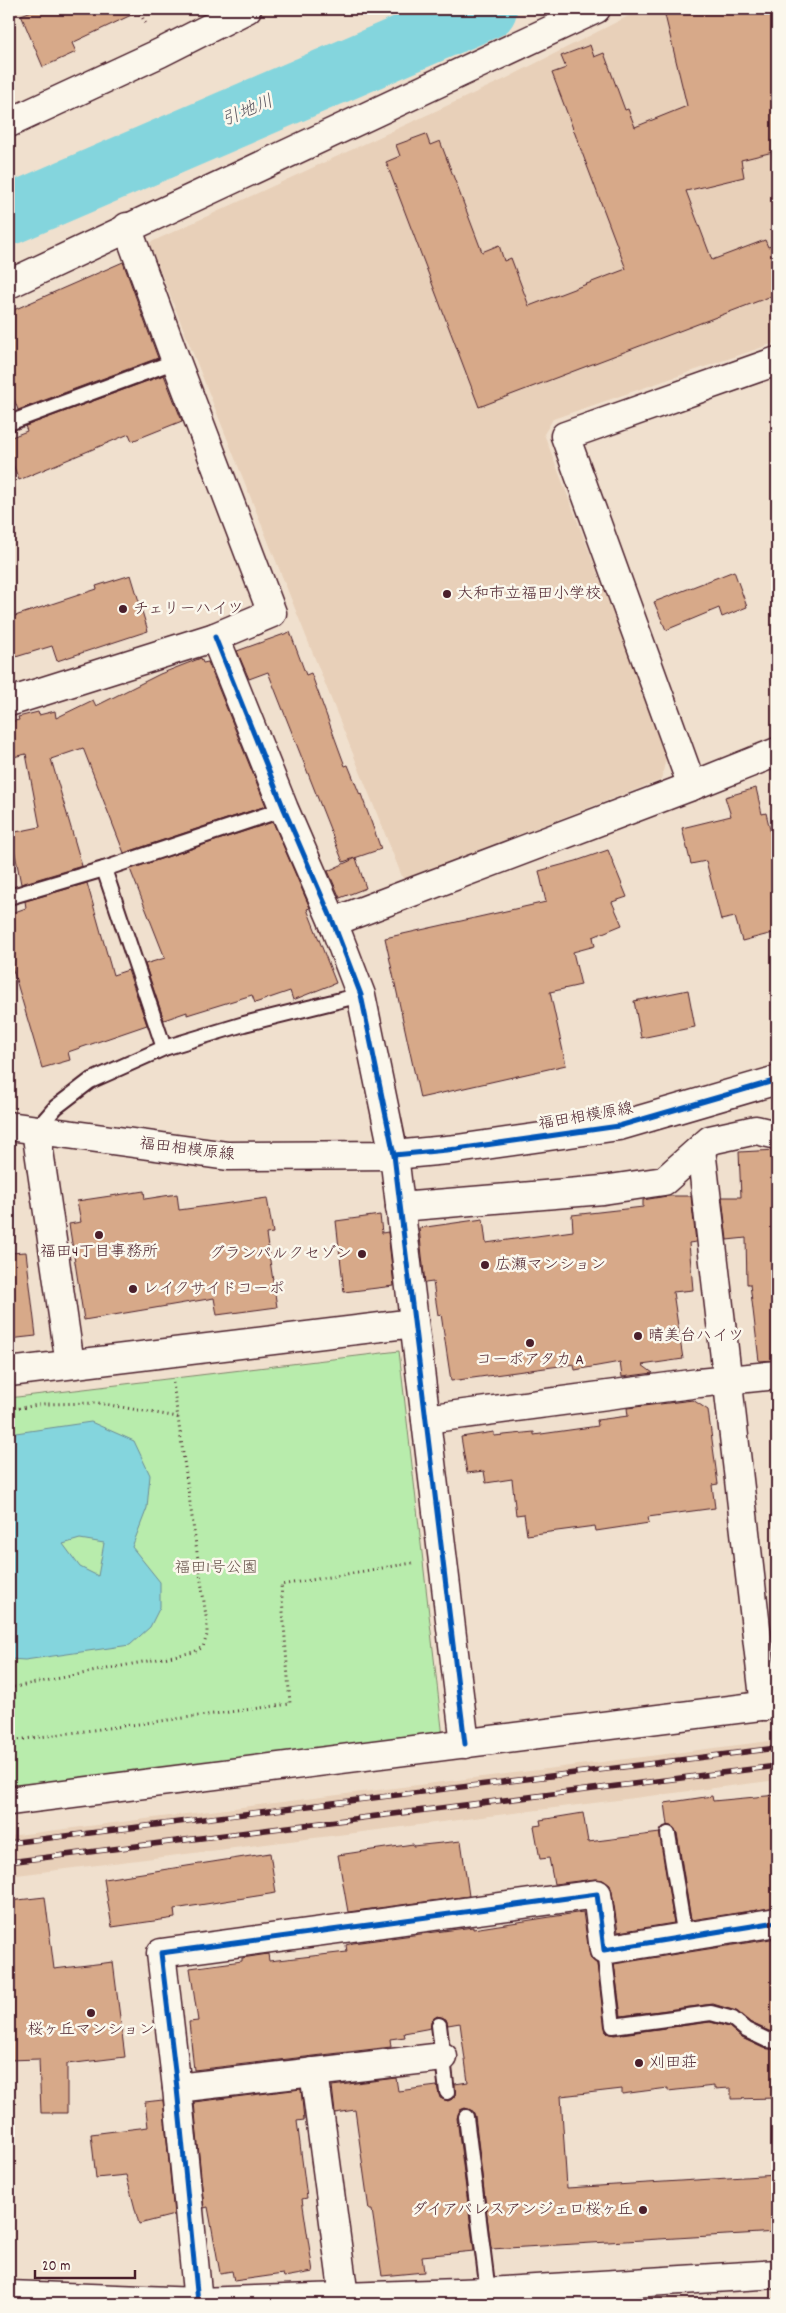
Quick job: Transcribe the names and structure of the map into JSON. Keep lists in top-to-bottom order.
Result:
{
  "streets": {
    "street": ["福田相模原線"]
  },
  "water": ["引地川"],
  "parks": ["福田1号公園"],
  "places": [
    "大和市立福田小学校",
    "チェリーハイツ",
    "福田4丁目事務所",
    "グランパルクセゾン",
    "広瀬マンション",
    "レイクサイドコーポ",
    "晴美台ハイツ",
    "コーポアタカ A",
    "桜ヶ丘マンション",
    "刈田荘",
    "ダイアパレスアンジェロ桜ヶ丘"
  ],
  "scale_bar": "20 m"
}
